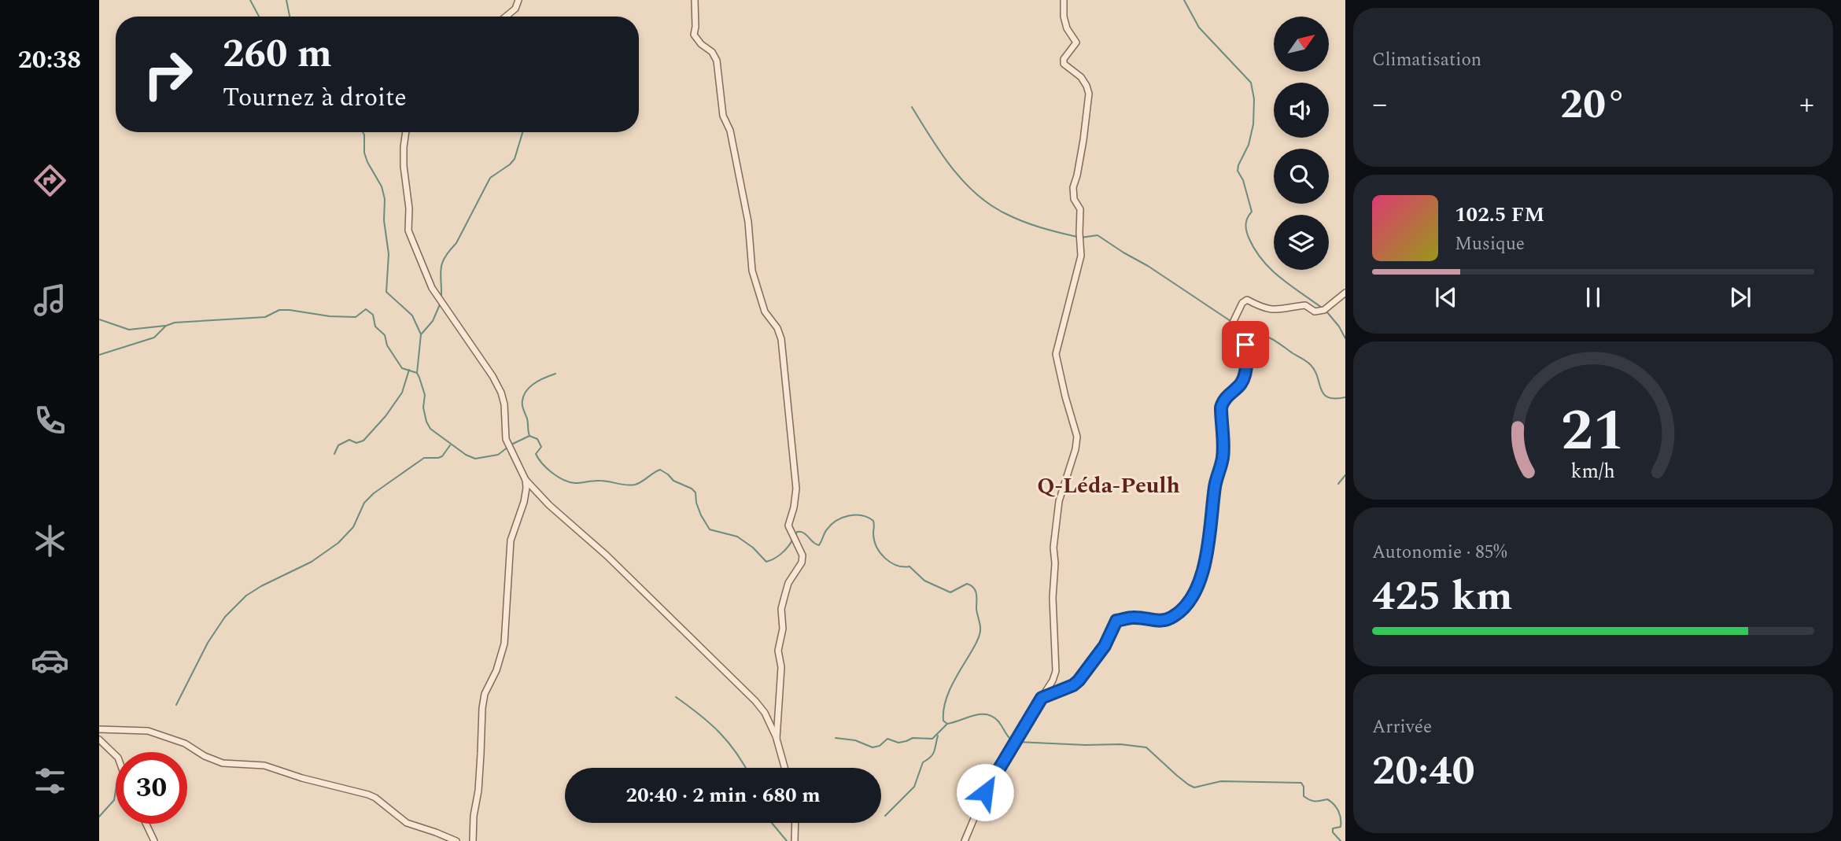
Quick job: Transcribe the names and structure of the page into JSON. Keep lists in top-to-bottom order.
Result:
{
  "districts": ["Q-Léda-Peulh"],
  "north": "top right",
  "page": {
    "tabs": "20:38",
    "tile": [
      "Climatisation",
      ["Autonomie · 85%", "425 km"],
      ["Arrivée", "20:40"]
    ],
    "turn": ["260 m", "Tournez à droite"],
    "heat": ["−", "20°", "+"],
    "song": ["102.5 FM", "Musique"],
    "limit": "30",
    "trip": "20:40 · 2 min · 680 m",
    "gauge": ["21", "km/h"]
  }
}
